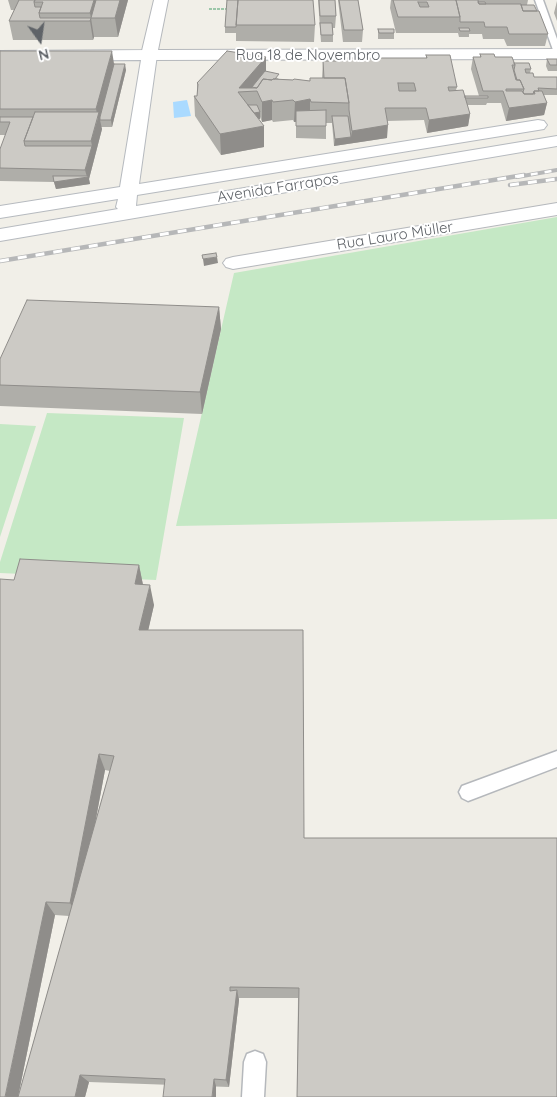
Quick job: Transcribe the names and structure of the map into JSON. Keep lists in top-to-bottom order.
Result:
{
  "streets": {
    "street": ["Rua 18 de Novembro", "Avenida Farrapos", "Rua Lauro Müller"]
  },
  "north": "bottom"
}
